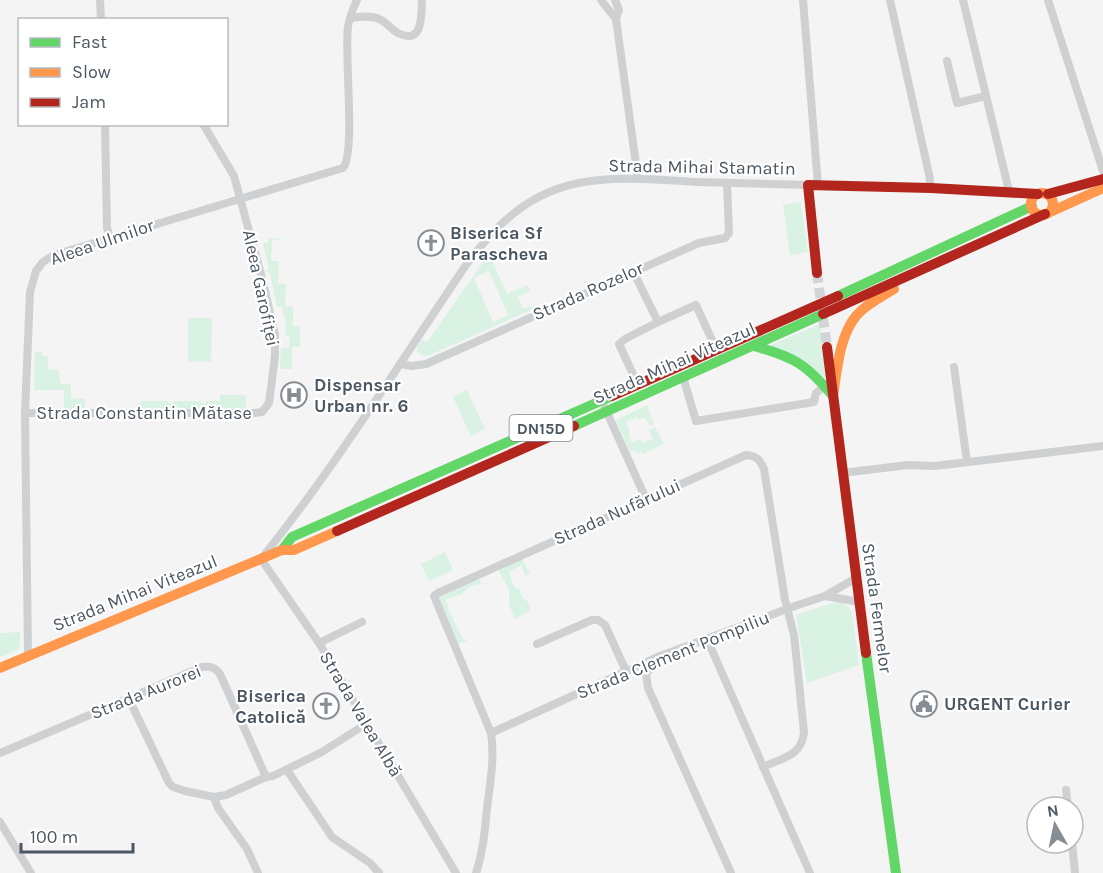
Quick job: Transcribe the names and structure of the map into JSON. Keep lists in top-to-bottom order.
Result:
{
  "streets": {
    "main road": [
      "Strada Mihai Stamatin",
      "Strada Mihai Viteazul",
      "DN15D",
      "Strada Fermelor"
    ],
    "street": [
      "Aleea Ulmilor",
      "Aleea Garofiței",
      "Strada Rozelor",
      "Strada Constantin Mătase",
      "Strada Nufărului",
      "Strada Clement Pompiliu",
      "Strada Aurorei",
      "Strada Valea Albă"
    ]
  },
  "crossings": [
    ["Strada Mihai Stamatin", "Strada Rozelor"],
    ["Strada Mihai Stamatin", "Strada Mihai Viteazul"],
    ["Strada Mihai Stamatin", "Strada Valea Albă"],
    ["Aleea Ulmilor", "Aleea Garofiței"],
    ["Aleea Ulmilor", "Strada Mihai Viteazul"],
    ["Aleea Ulmilor", "Strada Constantin Mătase"],
    ["Aleea Garofiței", "Strada Constantin Mătase"],
    ["Strada Mihai Viteazul", "Strada Valea Albă"],
    ["Strada Nufărului", "Strada Clement Pompiliu"],
    ["Strada Fermelor", "Strada Clement Pompiliu"]
  ],
  "places": {
    "church": ["Biserica Sf Parascheva", "Biserica Catolică"],
    "hospital": ["Dispensar Urban nr. 6"],
    "public building": ["URGENT Curier"]
  },
  "legend": ["Fast", "Slow", "Jam"],
  "scale_bar": "100 m",
  "north": "top"
}
